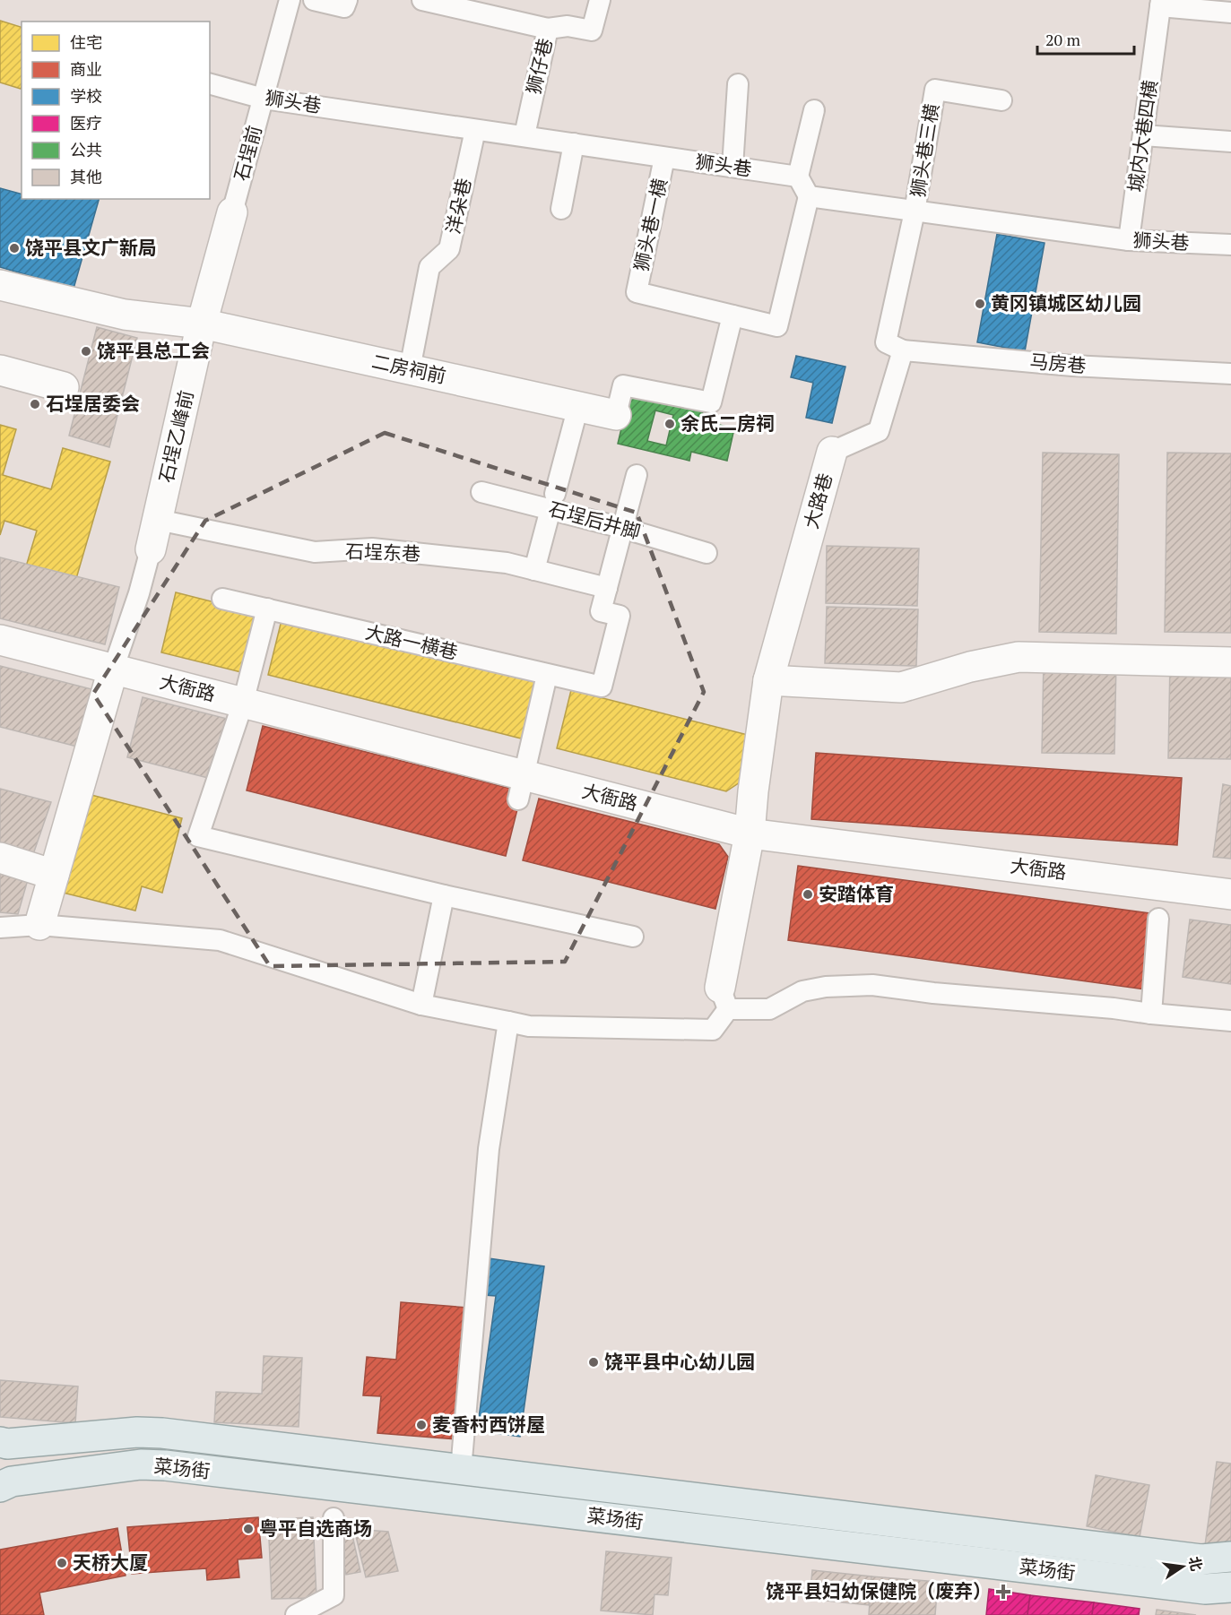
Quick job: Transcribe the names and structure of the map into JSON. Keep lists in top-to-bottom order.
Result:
{
  "streets": {
    "main road": ["菜场街"],
    "street": [
      "二房祠前",
      "石埕乙峰前",
      "大路巷",
      "大衙路"
    ],
    "lane": [
      "狮仔巷",
      "狮头巷",
      "城内大巷四横",
      "狮头巷三横",
      "石埕前",
      "洋朵巷",
      "狮头巷一横",
      "马房巷",
      "石埕后井脚",
      "石埕东巷",
      "大路一横巷"
    ]
  },
  "crossings": [
    ["狮仔巷", "狮头巷"],
    ["狮头巷", "城内大巷四横"],
    ["狮头巷", "狮头巷三横"],
    ["狮头巷", "石埕前"],
    ["狮头巷", "洋朵巷"],
    ["狮头巷", "狮头巷一横"],
    ["狮头巷三横", "马房巷"],
    ["狮头巷三横", "大路巷"],
    ["石埕前", "石埕乙峰前"],
    ["洋朵巷", "二房祠前"],
    ["马房巷", "大路巷"],
    ["二房祠前", "石埕乙峰前"],
    ["石埕乙峰前", "石埕东巷"],
    ["大路巷", "大衙路"],
    ["石埕东巷", "大路一横巷"]
  ],
  "places": {
    "other": [
      "饶平县文广新局",
      "黄冈镇城区幼儿园",
      "饶平县总工会",
      "石埕居委会",
      "余氏二房祠",
      "安踏体育",
      "饶平县中心幼儿园",
      "麦香村西饼屋",
      "粤平自选商场",
      "天桥大厦"
    ],
    "health": ["饶平县妇幼保健院（废弃）"]
  },
  "legend": [
    "住宅",
    "商业",
    "学校",
    "医疗",
    "公共",
    "其他"
  ],
  "scale_bar": "20 m",
  "north": "right"
}
